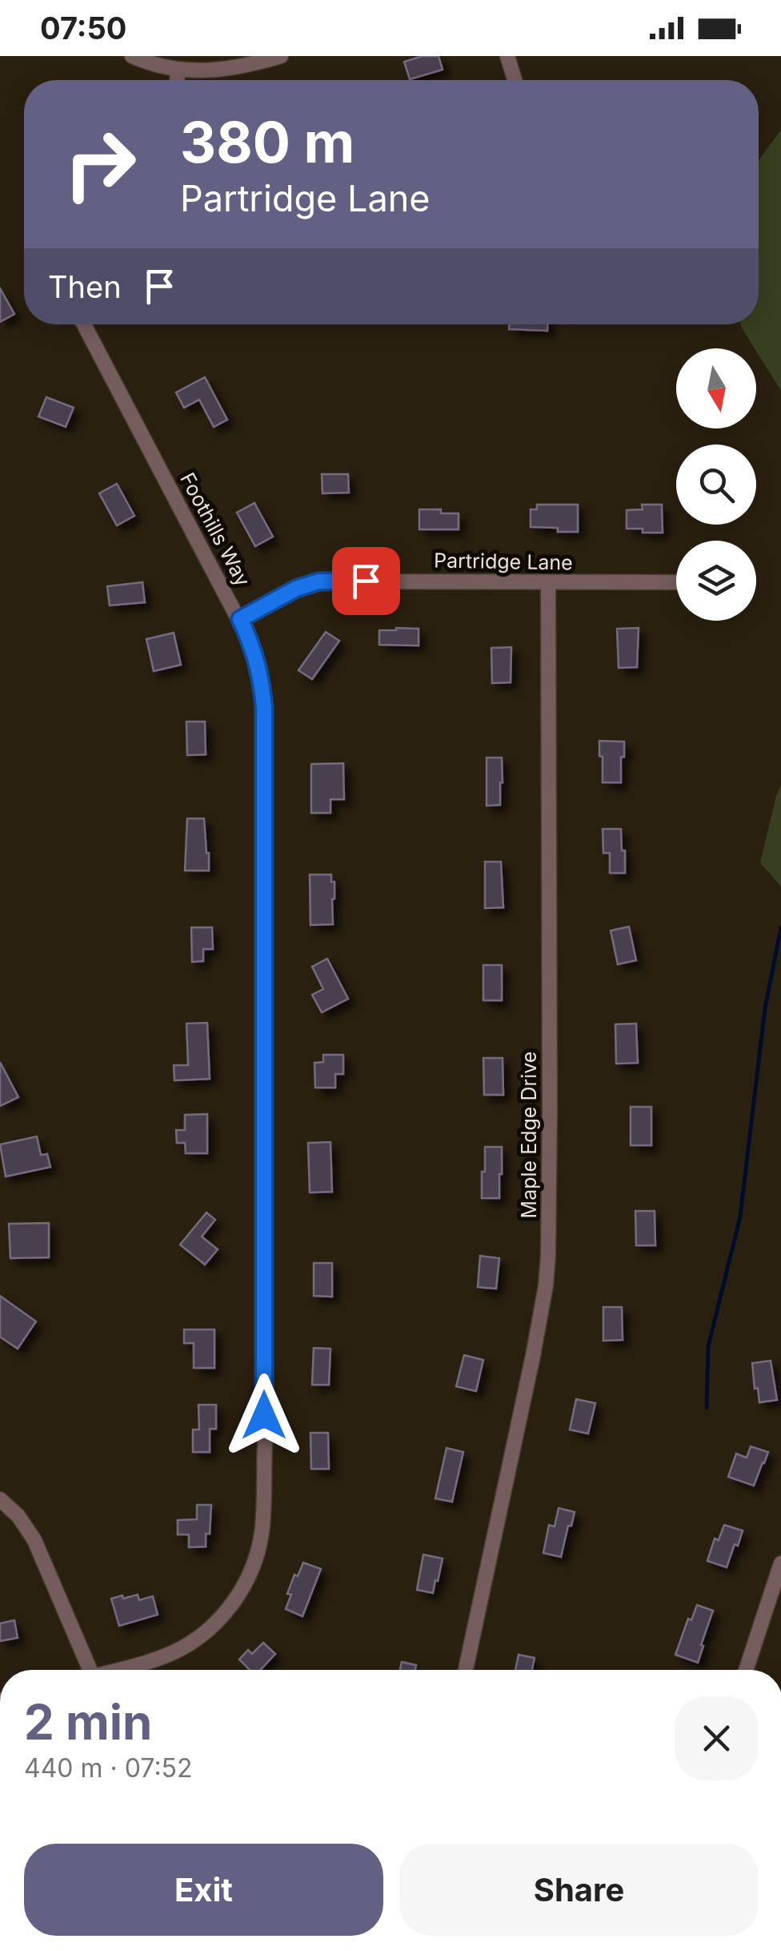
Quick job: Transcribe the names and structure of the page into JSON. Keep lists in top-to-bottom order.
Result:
{
  "streets": {
    "street": ["Foothills Way", "Partridge Lane", "Maple Edge Drive"]
  },
  "crossings": [
    ["Foothills Way", "Partridge Lane"],
    ["Partridge Lane", "Maple Edge Drive"]
  ],
  "north": "bottom",
  "page": {
    "status": "07:50",
    "turn": ["380 m", "Partridge Lane"],
    "then": "Then",
    "heading": ["2 min", "440 m · 07:52"],
    "buttons": ["Exit", "Share"]
  }
}
